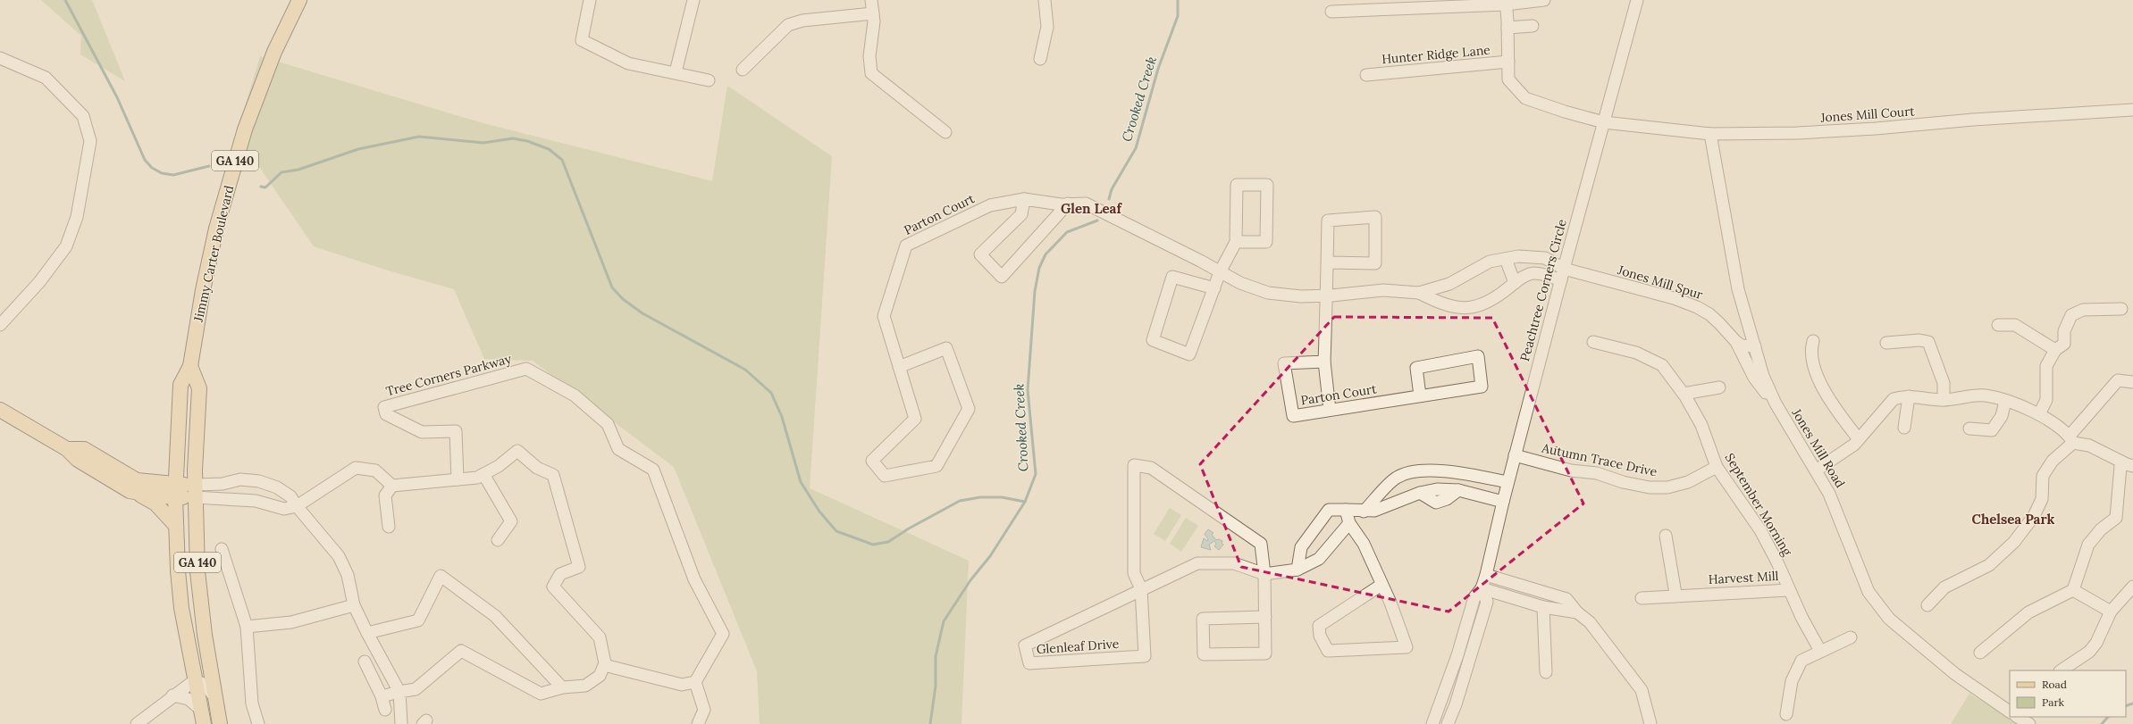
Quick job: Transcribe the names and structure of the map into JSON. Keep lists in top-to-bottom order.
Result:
{
  "streets": {
    "main road": ["GA 140", "Jimmy Carter Boulevard"],
    "street": [
      "Hunter Ridge Lane",
      "Jones Mill Court",
      "Parton Court",
      "Jones Mill Spur",
      "Peachtree Corners Circle",
      "Tree Corners Parkway",
      "Jones Mill Road",
      "Autumn Trace Drive",
      "September Morning",
      "Harvest Mill",
      "Glenleaf Drive"
    ]
  },
  "crossings": [
    ["Hunter Ridge Lane", "Jones Mill Court"],
    ["Hunter Ridge Lane", "Peachtree Corners Circle"],
    ["Jones Mill Court", "Peachtree Corners Circle"],
    ["Jones Mill Court", "Jones Mill Road"],
    ["GA 140", "Jimmy Carter Boulevard"],
    ["Parton Court", "Jones Mill Spur"],
    ["Parton Court", "Peachtree Corners Circle"],
    ["Jones Mill Spur", "Peachtree Corners Circle"],
    ["Jones Mill Spur", "Jones Mill Road"],
    ["Peachtree Corners Circle", "Autumn Trace Drive"],
    ["Autumn Trace Drive", "September Morning"],
    ["September Morning", "Harvest Mill"]
  ],
  "districts": ["Glen Leaf", "Chelsea Park"],
  "water": ["Crooked Creek"],
  "legend": ["Road", "Park"]
}
